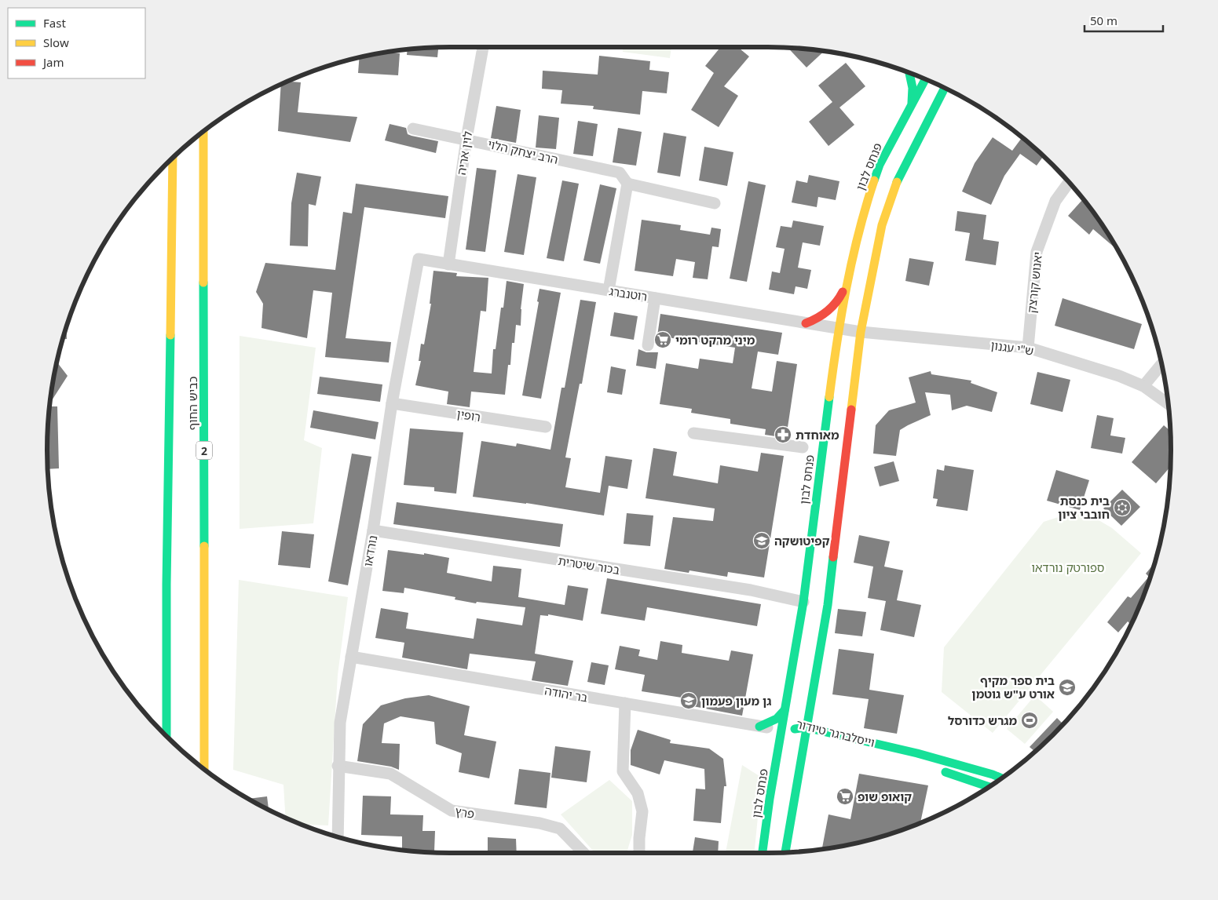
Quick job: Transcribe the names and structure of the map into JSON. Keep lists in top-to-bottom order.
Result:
{
  "streets": {
    "main road": [
      "פנחס לבון",
      "כביש החוף",
      "2",
      "וייסלברגר טיודור"
    ],
    "street": [
      "הרב יצחק הלוי",
      "לוין אריה",
      "יאנוש קורצק",
      "רוטנברג",
      "ש\"י עגנון",
      "רופין",
      "נורדאו",
      "בכור שיטרית",
      "בר יהודה",
      "פרץ"
    ]
  },
  "crossings": [
    ["הרב יצחק הלוי", "לוין אריה"],
    ["לוין אריה", "רוטנברג"],
    ["פנחס לבון", "רוטנברג"],
    ["פנחס לבון", "ש\"י עגנון"],
    ["פנחס לבון", "בכור שיטרית"],
    ["פנחס לבון", "בר יהודה"],
    ["פנחס לבון", "וייסלברגר טיודור"],
    ["יאנוש קורצק", "ש\"י עגנון"],
    ["רוטנברג", "ש\"י עגנון"],
    ["רוטנברג", "נורדאו"],
    ["רופין", "נורדאו"],
    ["נורדאו", "בכור שיטרית"],
    ["נורדאו", "בר יהודה"],
    ["נורדאו", "פרץ"],
    ["בר יהודה", "וייסלברגר טיודור"]
  ],
  "parks": ["ספורטק נורדאו"],
  "places": {
    "supermarket": ["מיני מרקט רומי", "קואופ שופ"],
    "pharmacy": ["מאוחדת"],
    "synagogue": ["בית כנסת חובבי ציון"],
    "school or university": ["קפיטושקה", "בית ספר מקיף אורט ע\"ש גוטמן", "גן מעון פעמון"],
    "sports": ["מגרש כדורסל"]
  },
  "legend": ["Fast", "Slow", "Jam"],
  "scale_bar": "50 m"
}
